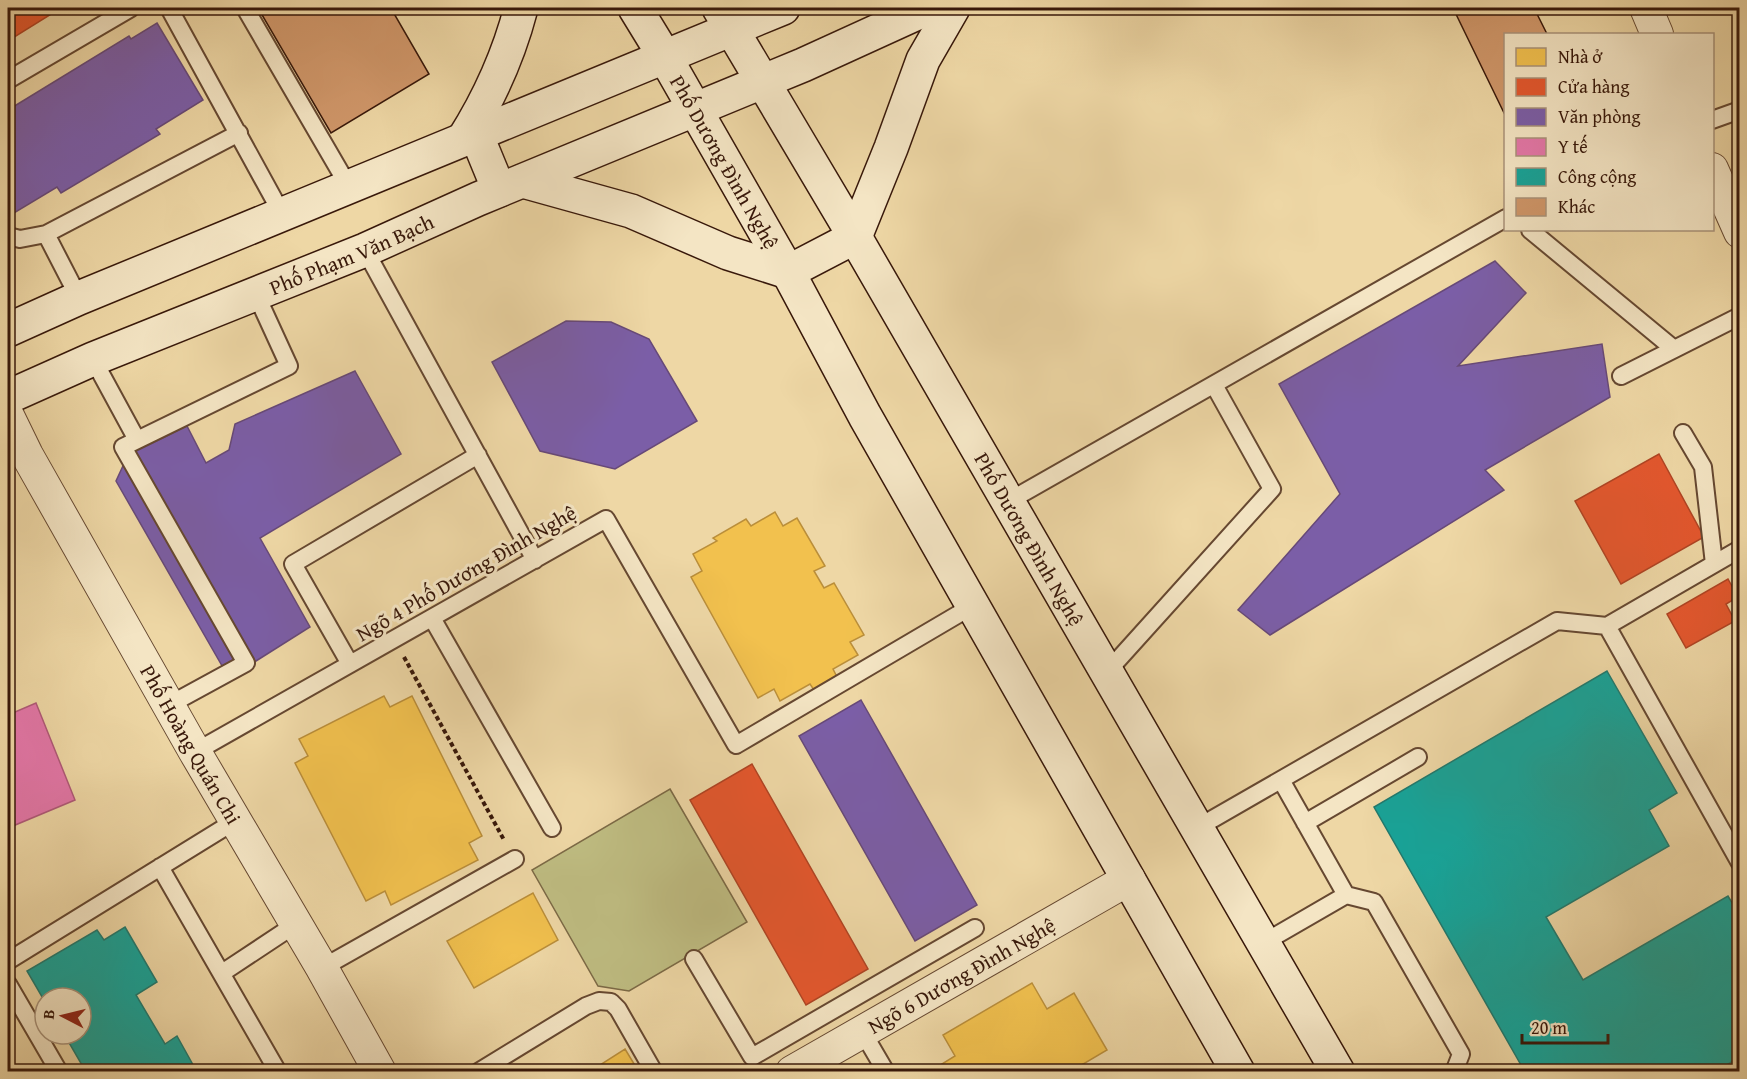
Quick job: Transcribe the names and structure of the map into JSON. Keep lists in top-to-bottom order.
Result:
{
  "streets": {
    "main road": ["Phố Dương Đình Nghệ", "Phố Phạm Văn Bạch"],
    "street": ["Phố Hoàng Quán Chi", "Ngõ 6 Dương Đình Nghệ"],
    "lane": ["Ngõ 4 Phố Dương Đình Nghệ"]
  },
  "crossings": [
    ["Phố Dương Đình Nghệ", "Phố Phạm Văn Bạch"],
    ["Phố Dương Đình Nghệ", "Ngõ 4 Phố Dương Đình Nghệ"],
    ["Phố Dương Đình Nghệ", "Ngõ 6 Dương Đình Nghệ"],
    ["Ngõ 4 Phố Dương Đình Nghệ", "Phố Hoàng Quán Chi"]
  ],
  "legend": [
    "Nhà ở",
    "Cửa hàng",
    "Văn phòng",
    "Y tế",
    "Công cộng",
    "Khác"
  ],
  "scale_bar": "20 m",
  "north": "left"
}
